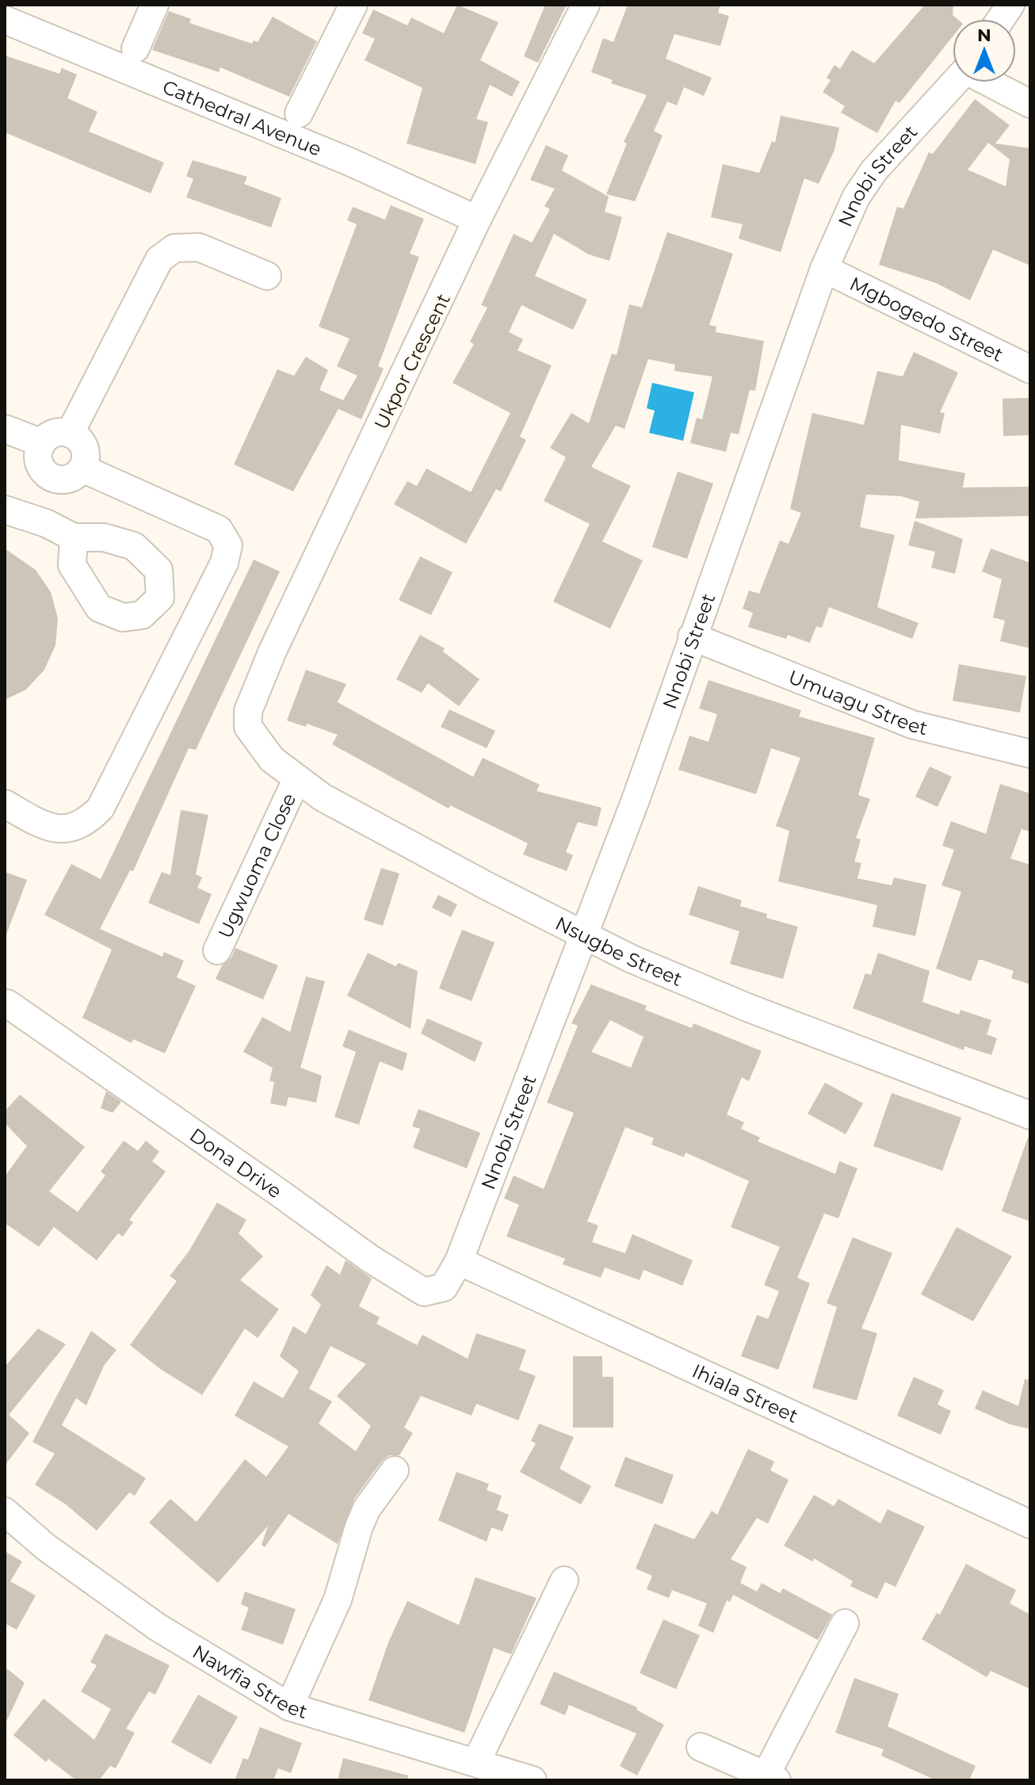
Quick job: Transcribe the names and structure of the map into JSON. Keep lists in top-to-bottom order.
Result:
{
  "streets": {
    "street": [
      "Cathedral Avenue",
      "Nnobi Street",
      "Mgbogedo Street",
      "Ukpor Crescent",
      "Umuagu Street",
      "Ugwuoma Close",
      "Nsugbe Street",
      "Dona Drive",
      "Ihiala Street",
      "Nawfia Street"
    ]
  },
  "crossings": [
    ["Cathedral Avenue", "Ukpor Crescent"],
    ["Nnobi Street", "Mgbogedo Street"],
    ["Nnobi Street", "Umuagu Street"],
    ["Nnobi Street", "Nsugbe Street"],
    ["Nnobi Street", "Dona Drive"],
    ["Nnobi Street", "Ihiala Street"],
    ["Ukpor Crescent", "Nsugbe Street"],
    ["Ugwuoma Close", "Nsugbe Street"],
    ["Dona Drive", "Ihiala Street"]
  ],
  "north": "top"
}
